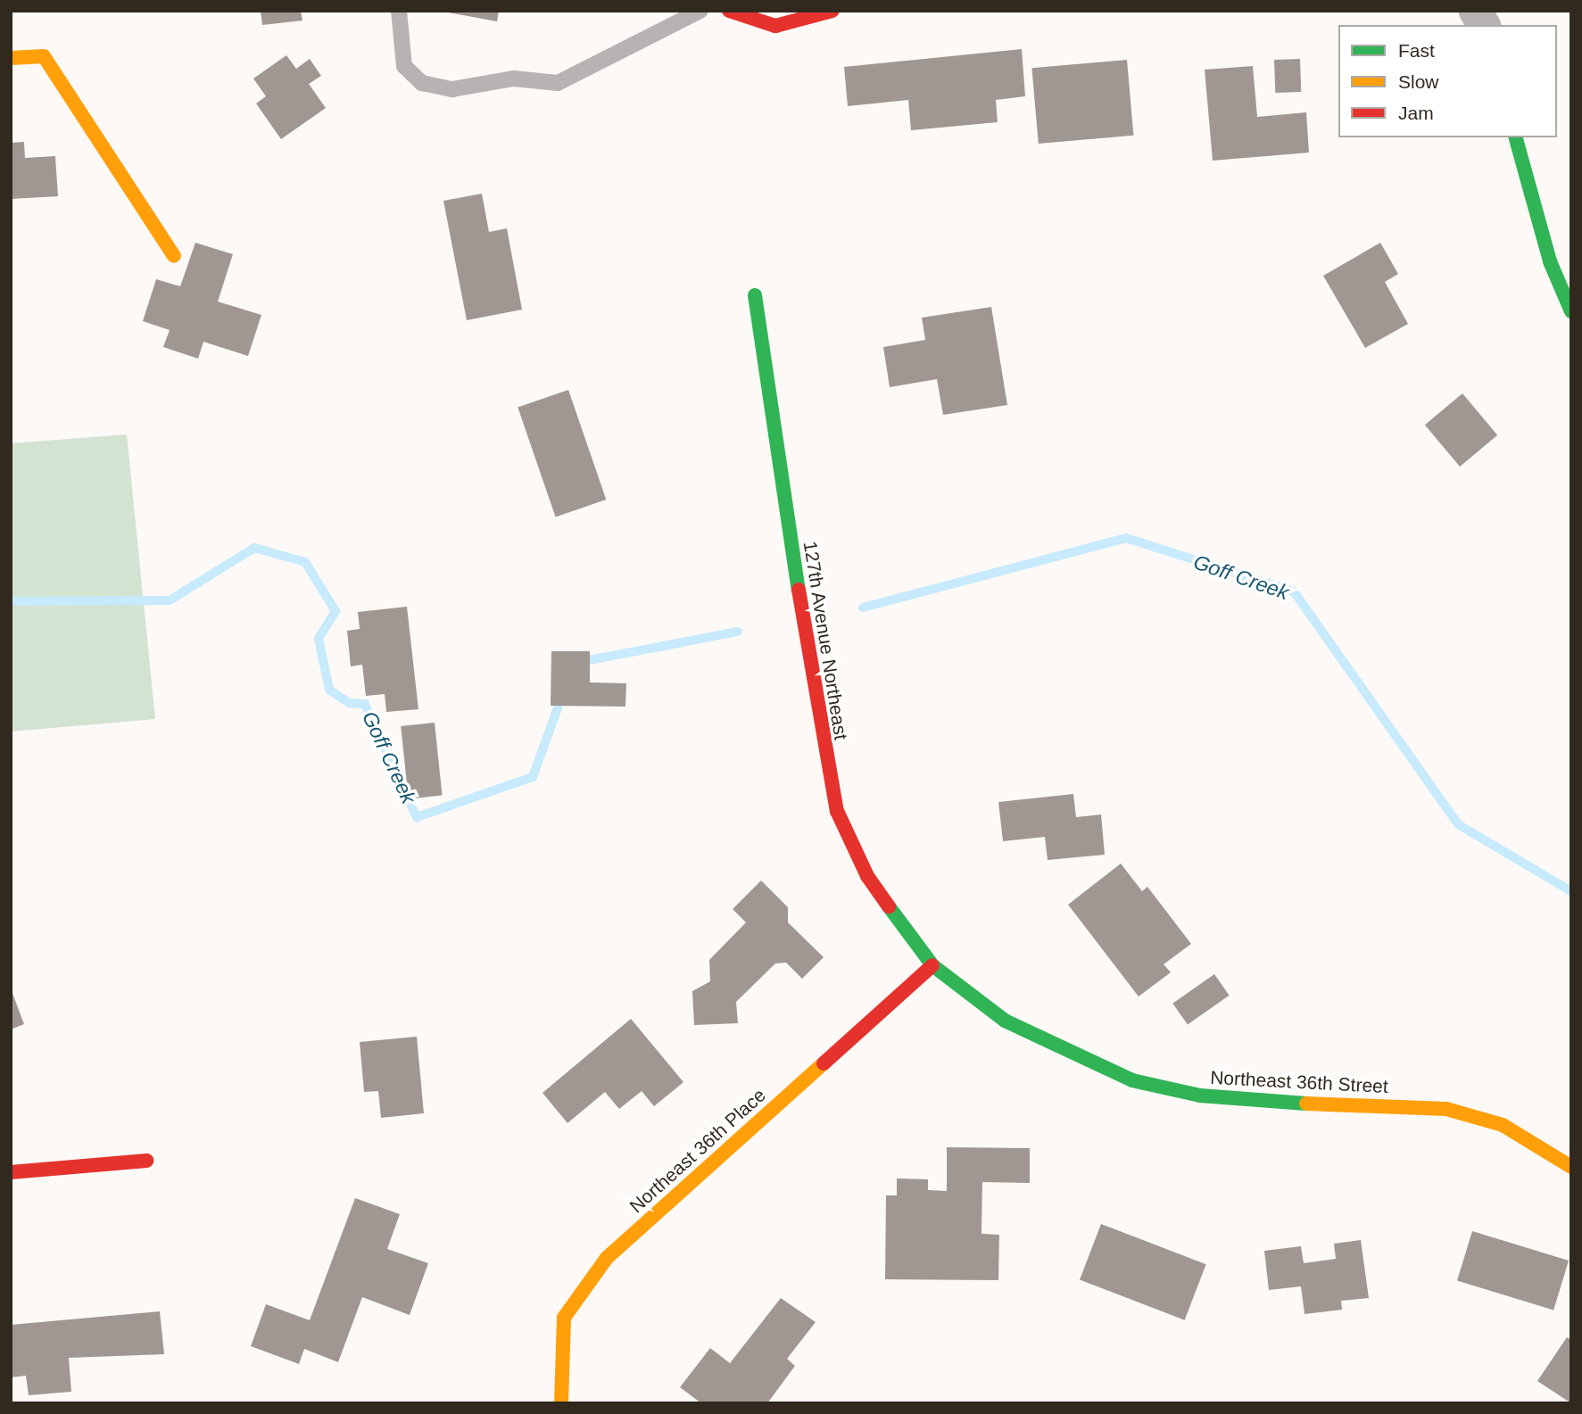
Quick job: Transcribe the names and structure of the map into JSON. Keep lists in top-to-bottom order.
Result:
{
  "streets": {
    "street": ["127th Avenue Northeast", "Northeast 36th Street", "Northeast 36th Place"]
  },
  "crossings": [
    ["127th Avenue Northeast", "Northeast 36th Street"],
    ["127th Avenue Northeast", "Northeast 36th Place"],
    ["Northeast 36th Street", "Northeast 36th Place"]
  ],
  "water": ["Goff Creek"],
  "legend": ["Fast", "Slow", "Jam"]
}
